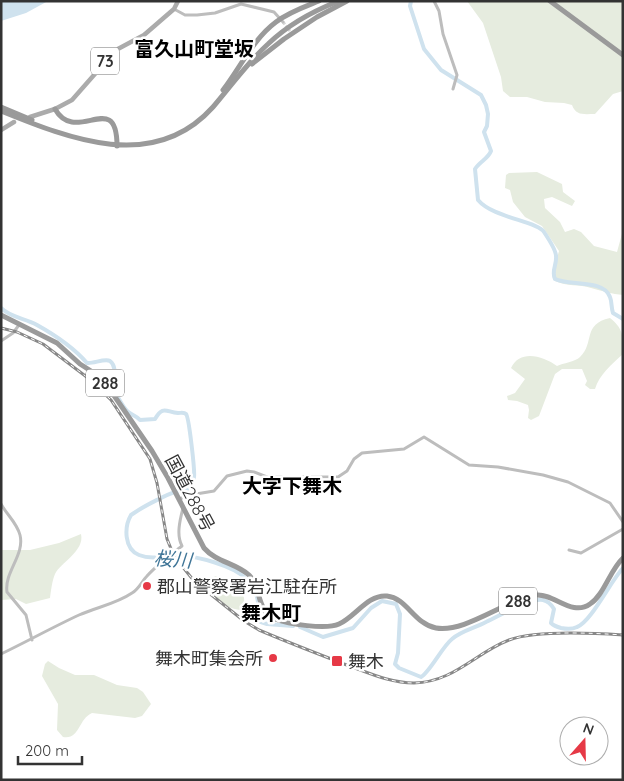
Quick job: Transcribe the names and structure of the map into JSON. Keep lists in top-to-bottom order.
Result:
{
  "streets": {
    "highway": ["288", "国道288号"],
    "main road": ["73"]
  },
  "districts": ["富久山町堂坂", "大字下舞木", "舞木町"],
  "water": ["桜川"],
  "places": {
    "other": ["郡山警察署岩江駐在所", "舞木町集会所"],
    "transit": ["舞木"]
  },
  "scale_bar": "200 m",
  "north": "top"
}
